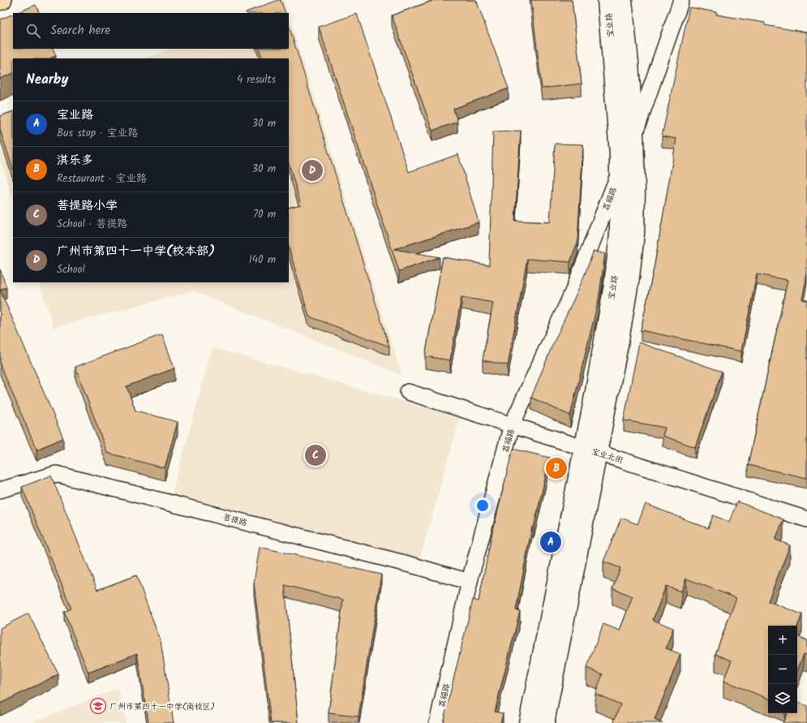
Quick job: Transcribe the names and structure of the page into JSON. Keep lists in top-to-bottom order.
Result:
{
  "streets": {
    "main road": ["宝业路"],
    "street": ["荔福路", "宝业北街", "菩提路"]
  },
  "crossings": [
    ["宝业路", "荔福路"],
    ["宝业路", "宝业北街"],
    ["荔福路", "宝业北街"],
    ["荔福路", "菩提路"]
  ],
  "places": {
    "school or university": ["广州市第四十一中学(南校区)"]
  },
  "page": {
    "search": "Search here",
    "heading": ["Nearby", "4 results"],
    "list": [
      {
        "mark": "A",
        "name": "宝业路",
        "note": "Bus stop · 宝业路",
        "value": "30 m"
      },
      {
        "mark": "B",
        "name": "淇乐多",
        "note": "Restaurant · 宝业路",
        "value": "30 m"
      },
      {
        "mark": "C",
        "name": "菩提路小学",
        "note": "School · 菩提路",
        "value": "70 m"
      },
      {
        "mark": "D",
        "name": "广州市第四十一中学(校本部)",
        "note": "School",
        "value": "140 m"
      }
    ],
    "pins": [
      "D",
      "C",
      "B",
      "A"
    ],
    "map_buttons": ["+", "−"]
  }
}
